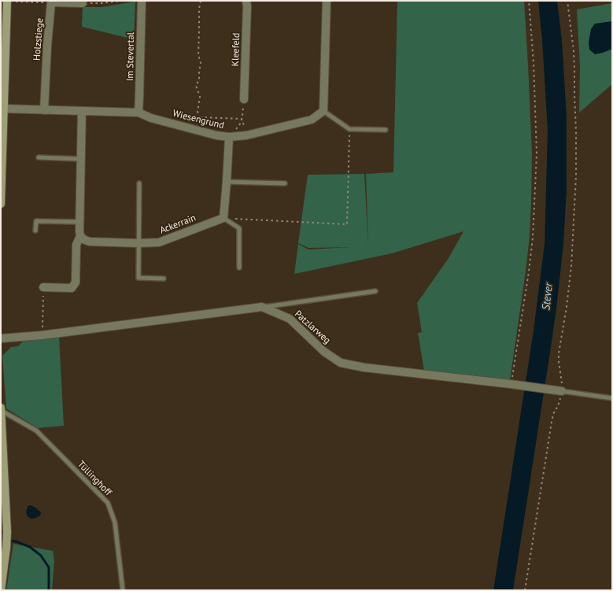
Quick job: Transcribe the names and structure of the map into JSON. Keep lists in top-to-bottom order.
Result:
{
  "streets": {
    "street": [
      "Holzstiege",
      "Kleefeld",
      "Im Stevertal",
      "Wiesengrund",
      "Ackerrain",
      "Patzlarweg"
    ],
    "lane": ["Tüllinghoff"]
  },
  "crossings": [
    ["Holzstiege", "Wiesengrund"],
    ["Im Stevertal", "Wiesengrund"]
  ],
  "water": ["Stever"]
}
